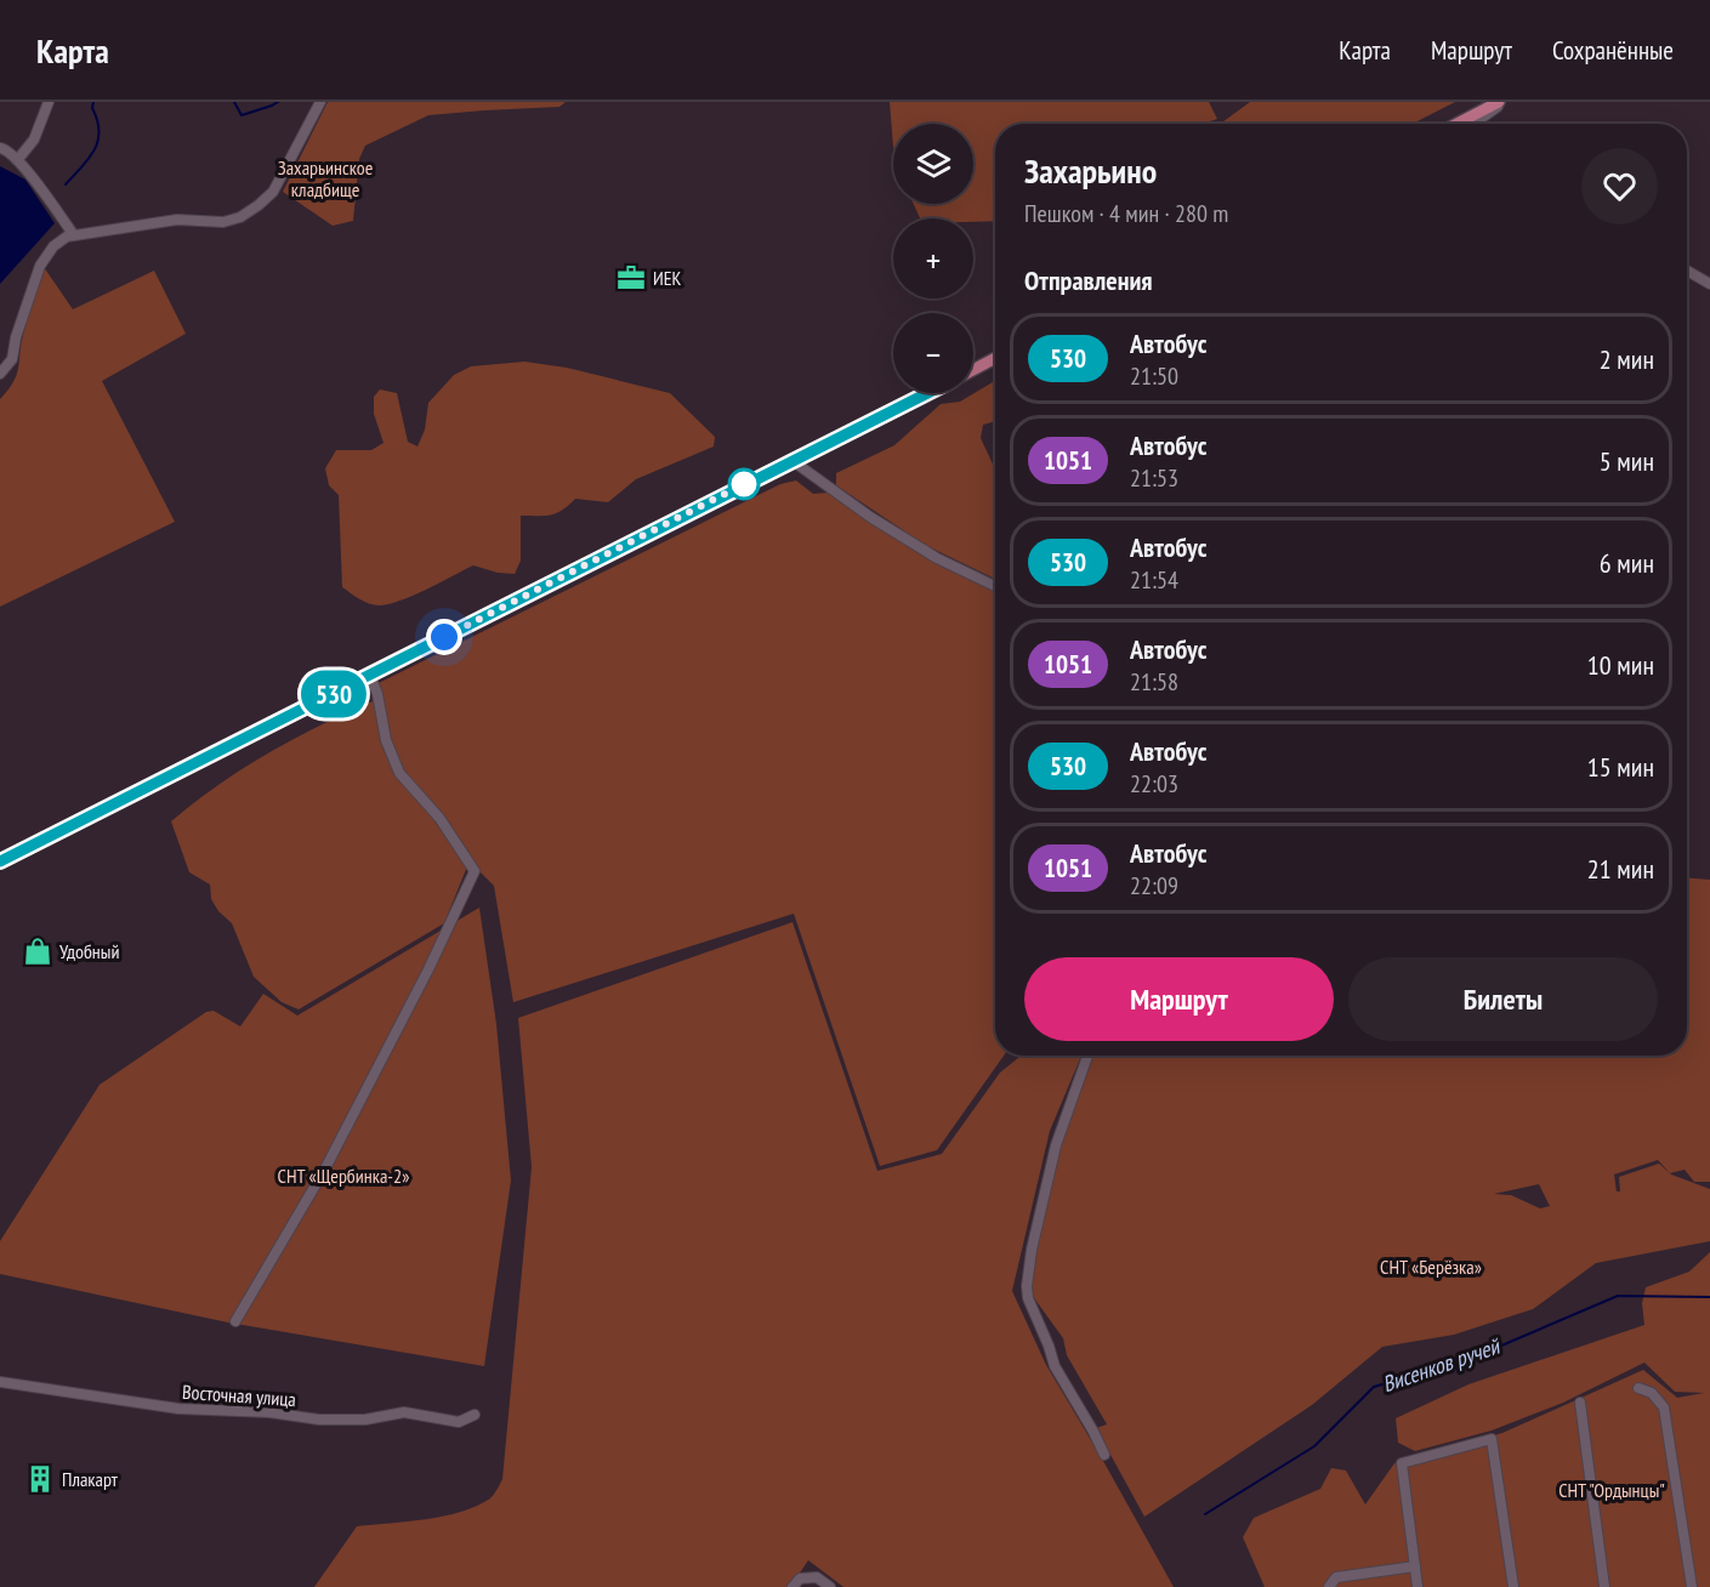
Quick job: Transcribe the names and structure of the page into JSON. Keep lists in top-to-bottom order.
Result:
{
  "streets": {
    "street": ["Восточная улица"]
  },
  "water": ["Висенков ручей"],
  "parks": [
    "Захарьинское кладбище",
    "СНТ «Щербинка-2»",
    "СНТ «Берёзка»",
    "СНТ \"Ордынцы\""
  ],
  "places": {
    "office": ["ИЕК"],
    "shop": ["Удобный"],
    "building": ["Плакарт"]
  },
  "lines": ["bus line 530"],
  "page": {
    "header": "Карта",
    "nav": ["Карта", "Маршрут", "Сохранённые"],
    "on_map": "530",
    "map_buttons": ["+", "−"],
    "heading": [
      ["Захарьино", "Пешком · 4 мин · 280 m"],
      "Отправления"
    ],
    "list": [
      {
        "mark": "530",
        "name": "Автобус",
        "note": "21:50",
        "value": "2 мин"
      },
      {
        "mark": "1051",
        "name": "Автобус",
        "note": "21:53",
        "value": "5 мин"
      },
      {
        "mark": "530",
        "name": "Автобус",
        "note": "21:54",
        "value": "6 мин"
      },
      {
        "mark": "1051",
        "name": "Автобус",
        "note": "21:58",
        "value": "10 мин"
      },
      {
        "mark": "530",
        "name": "Автобус",
        "note": "22:03",
        "value": "15 мин"
      },
      {
        "mark": "1051",
        "name": "Автобус",
        "note": "22:09",
        "value": "21 мин"
      }
    ],
    "buttons": ["Маршрут", "Билеты"]
  }
}
